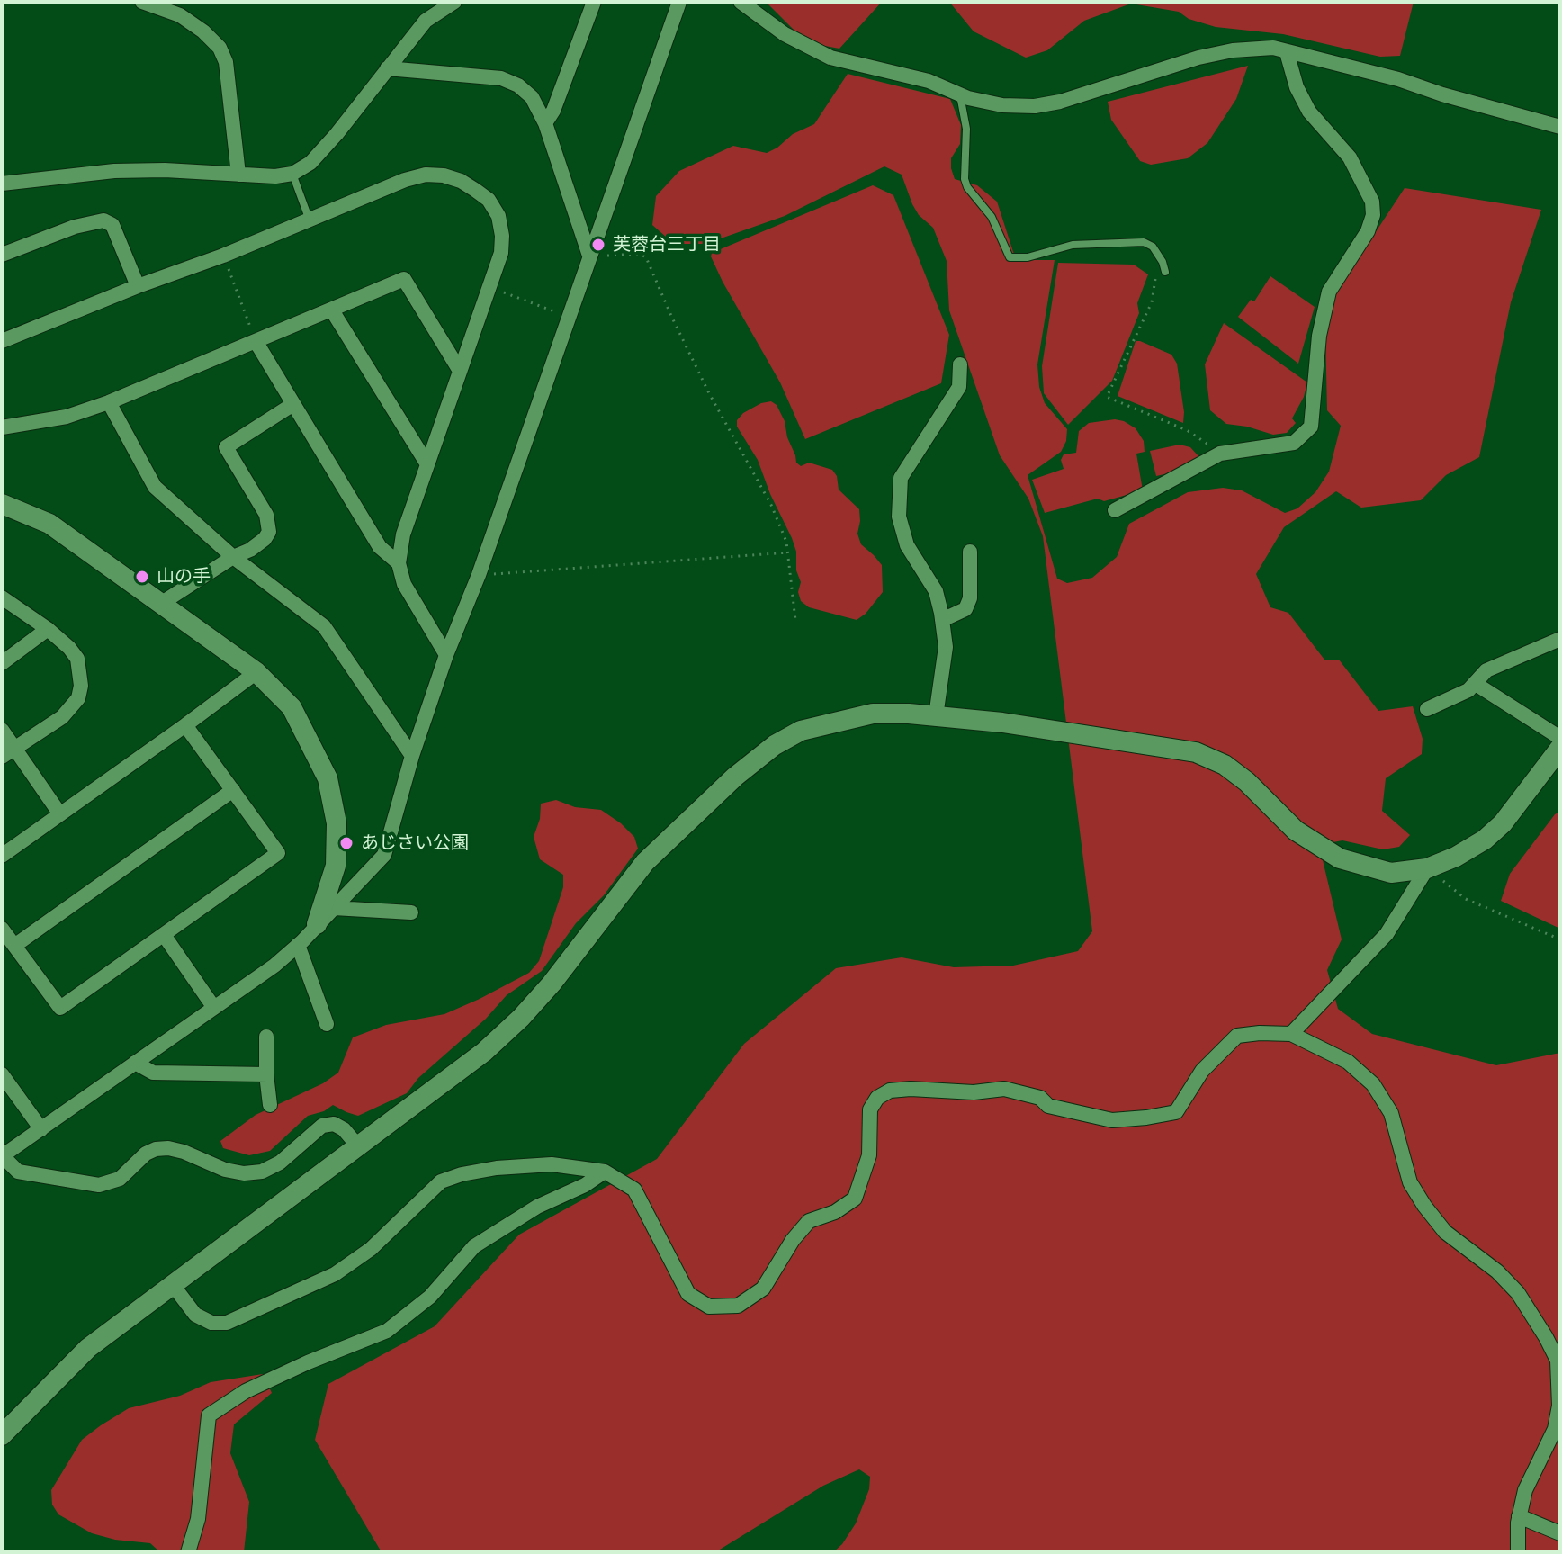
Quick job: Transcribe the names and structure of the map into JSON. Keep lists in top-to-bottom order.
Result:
{
  "places": ["芙蓉台三丁目", "山の手", "あじさい公園"]
}
